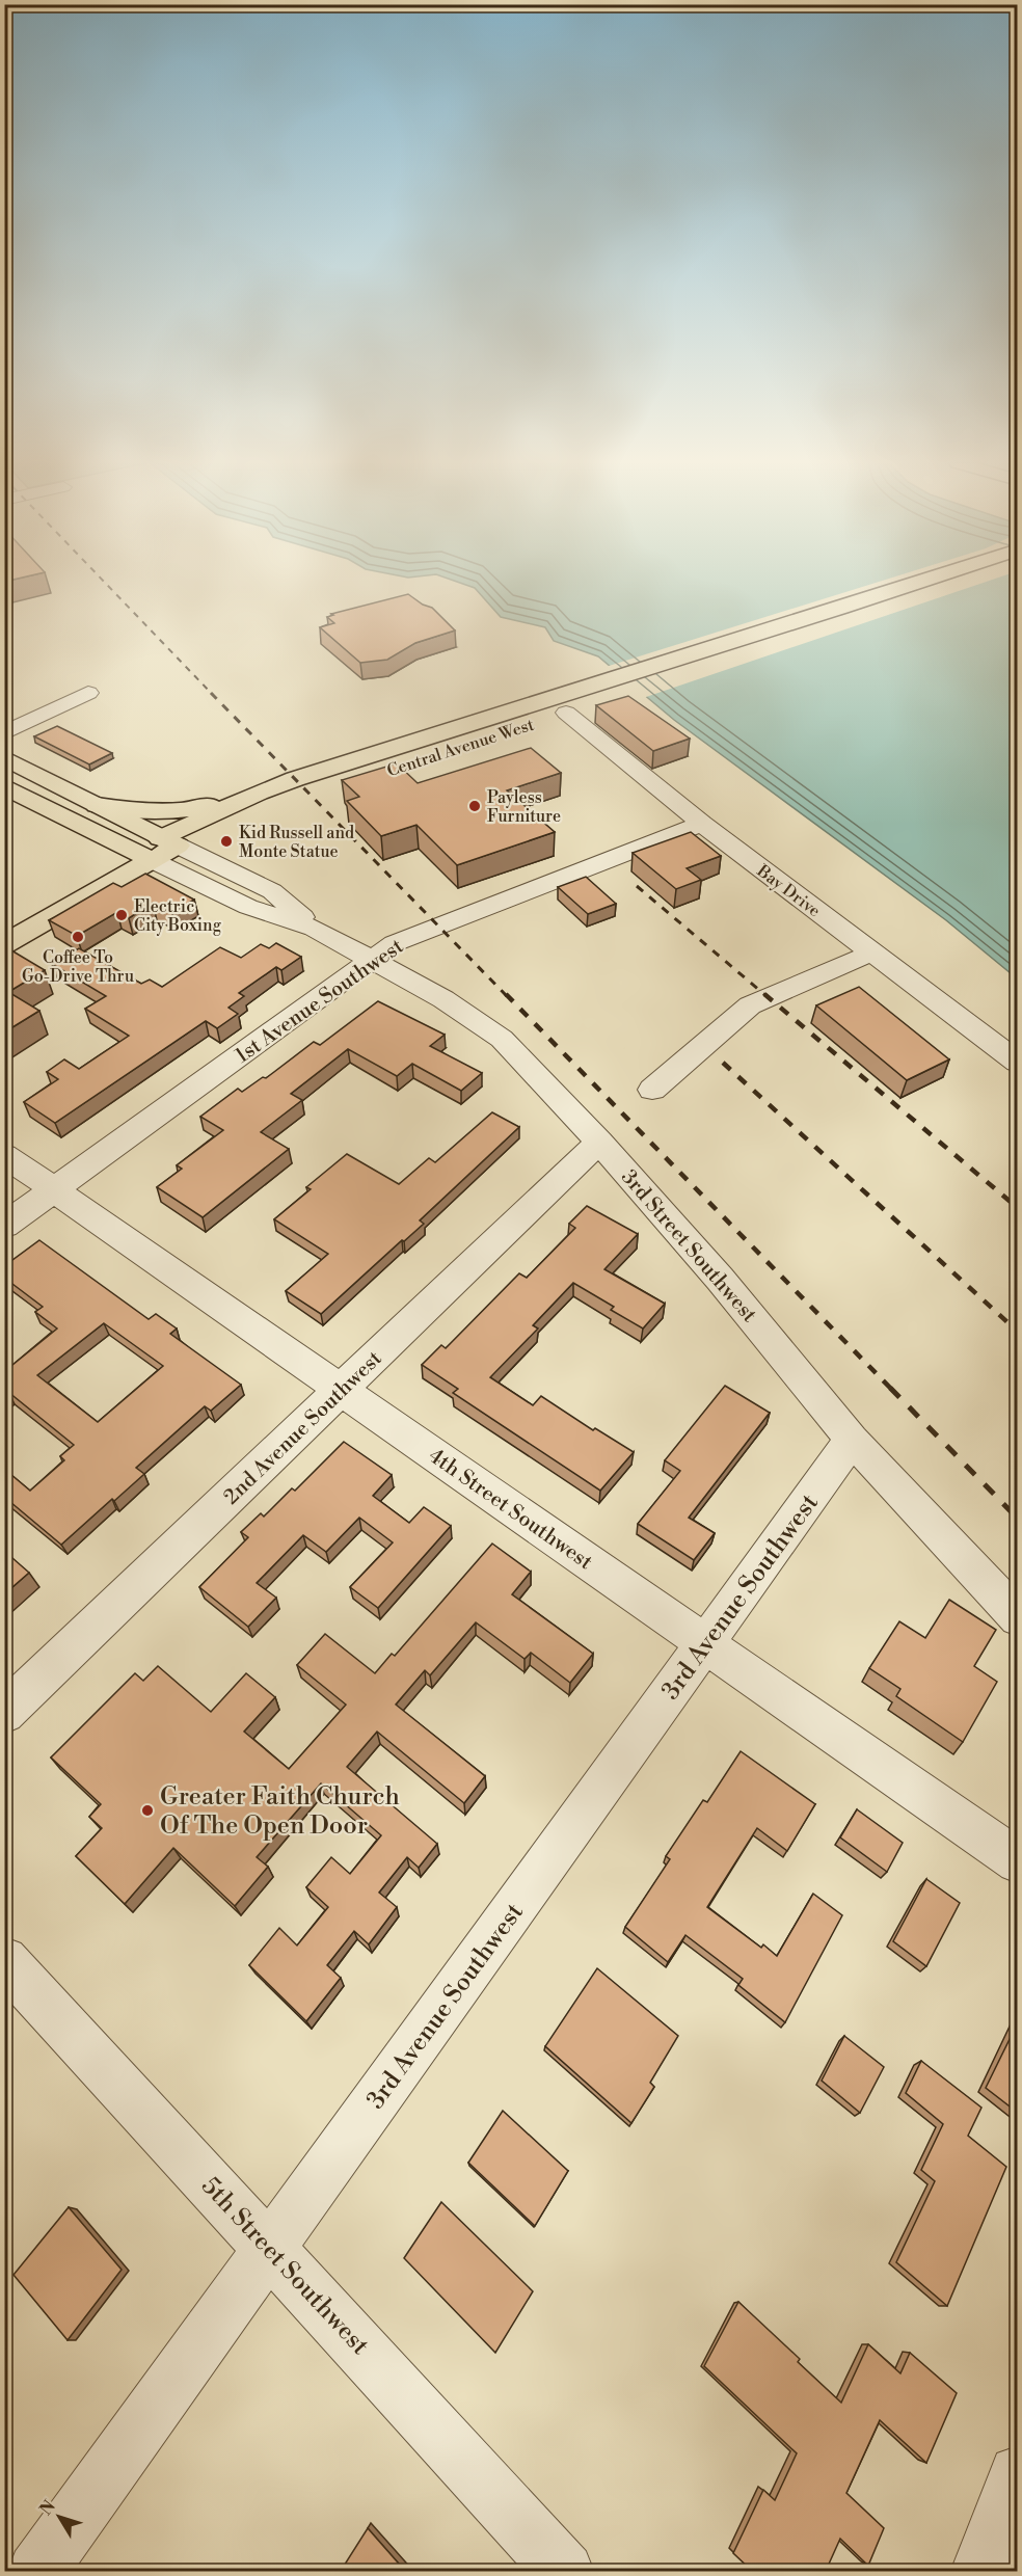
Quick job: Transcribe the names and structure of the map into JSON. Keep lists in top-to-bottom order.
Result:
{
  "streets": {
    "main road": ["Central Avenue West"],
    "street": [
      "Bay Drive",
      "1st Avenue Southwest",
      "3rd Street Southwest",
      "2nd Avenue Southwest",
      "4th Street Southwest",
      "3rd Avenue Southwest",
      "5th Street Southwest"
    ]
  },
  "crossings": [
    ["Central Avenue West", "Bay Drive"],
    ["Central Avenue West", "3rd Street Southwest"],
    ["Bay Drive", "1st Avenue Southwest"],
    ["1st Avenue Southwest", "3rd Street Southwest"],
    ["1st Avenue Southwest", "4th Street Southwest"],
    ["3rd Street Southwest", "2nd Avenue Southwest"],
    ["3rd Street Southwest", "3rd Avenue Southwest"],
    ["2nd Avenue Southwest", "4th Street Southwest"],
    ["4th Street Southwest", "3rd Avenue Southwest"],
    ["3rd Avenue Southwest", "5th Street Southwest"]
  ],
  "places": [
    "Payless Furniture",
    "Kid Russell and Monte Statue",
    "Electric City Boxing",
    "Coffee To Go-Drive Thru",
    "Greater Faith Church Of The Open Door"
  ],
  "north": "top left"
}
